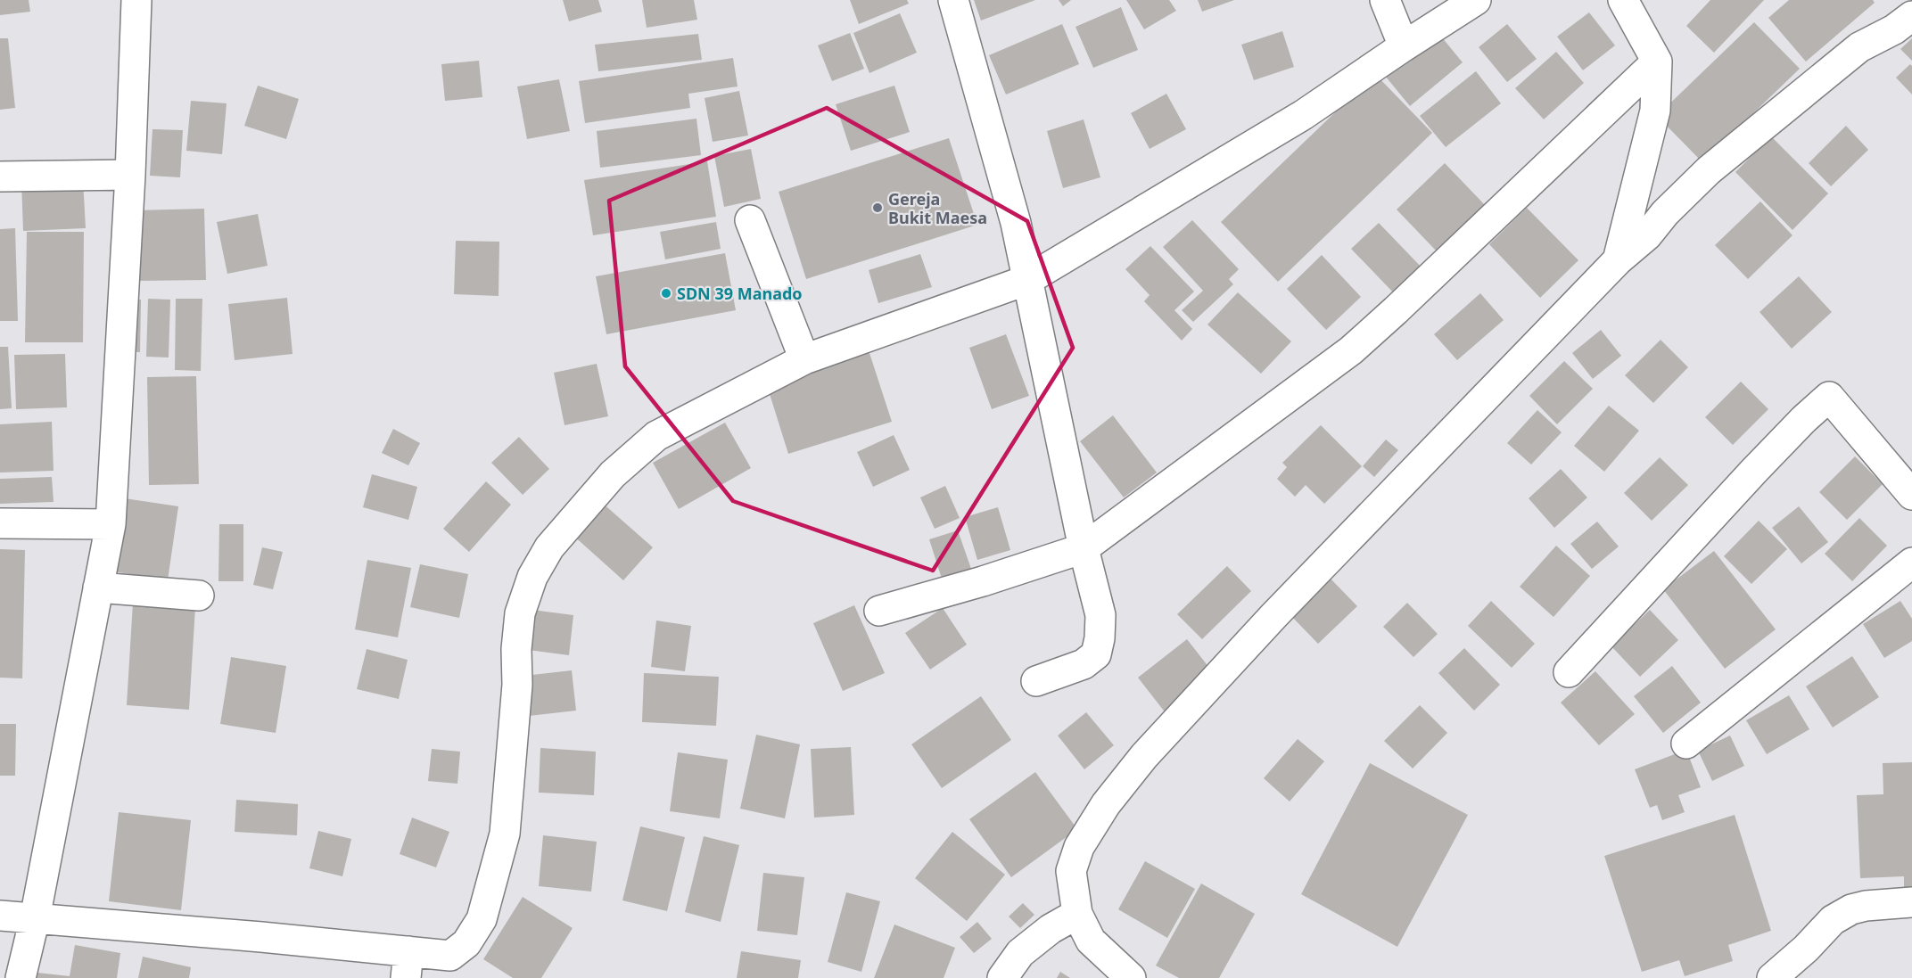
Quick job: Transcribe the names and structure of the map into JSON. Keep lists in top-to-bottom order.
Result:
{
  "places": ["Gereja Bukit Maesa", "SDN 39 Manado"]
}
